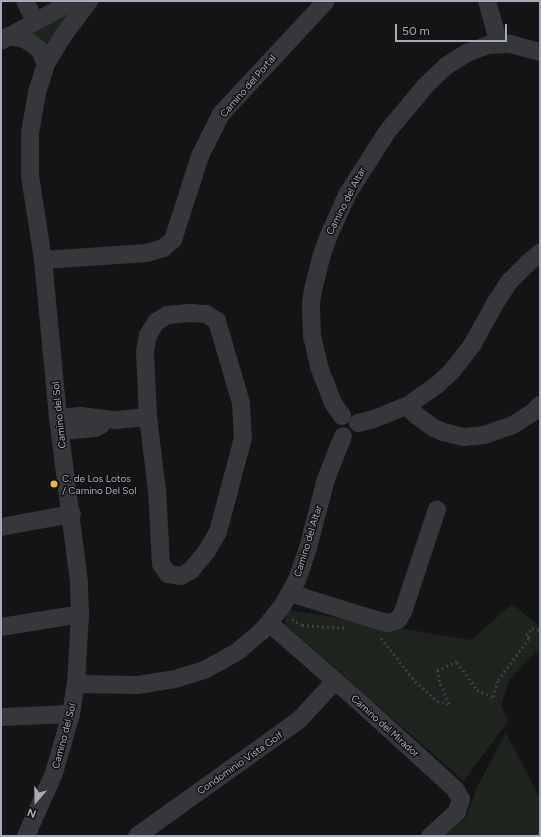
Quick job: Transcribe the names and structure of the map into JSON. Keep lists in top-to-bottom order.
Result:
{
  "streets": {
    "street": [
      "Camino del Portal",
      "Camino del Altar",
      "Camino del Sol",
      "Camino del Mirador",
      "Condominio Vista Golf"
    ]
  },
  "crossings": [
    ["Camino del Portal", "Camino del Sol"],
    ["Camino del Altar", "Camino del Sol"],
    ["Camino del Altar", "Camino del Mirador"],
    ["Camino del Mirador", "Condominio Vista Golf"]
  ],
  "places": ["C. de Los Lotos / Camino Del Sol"],
  "scale_bar": "50 m",
  "north": "bottom"
}
